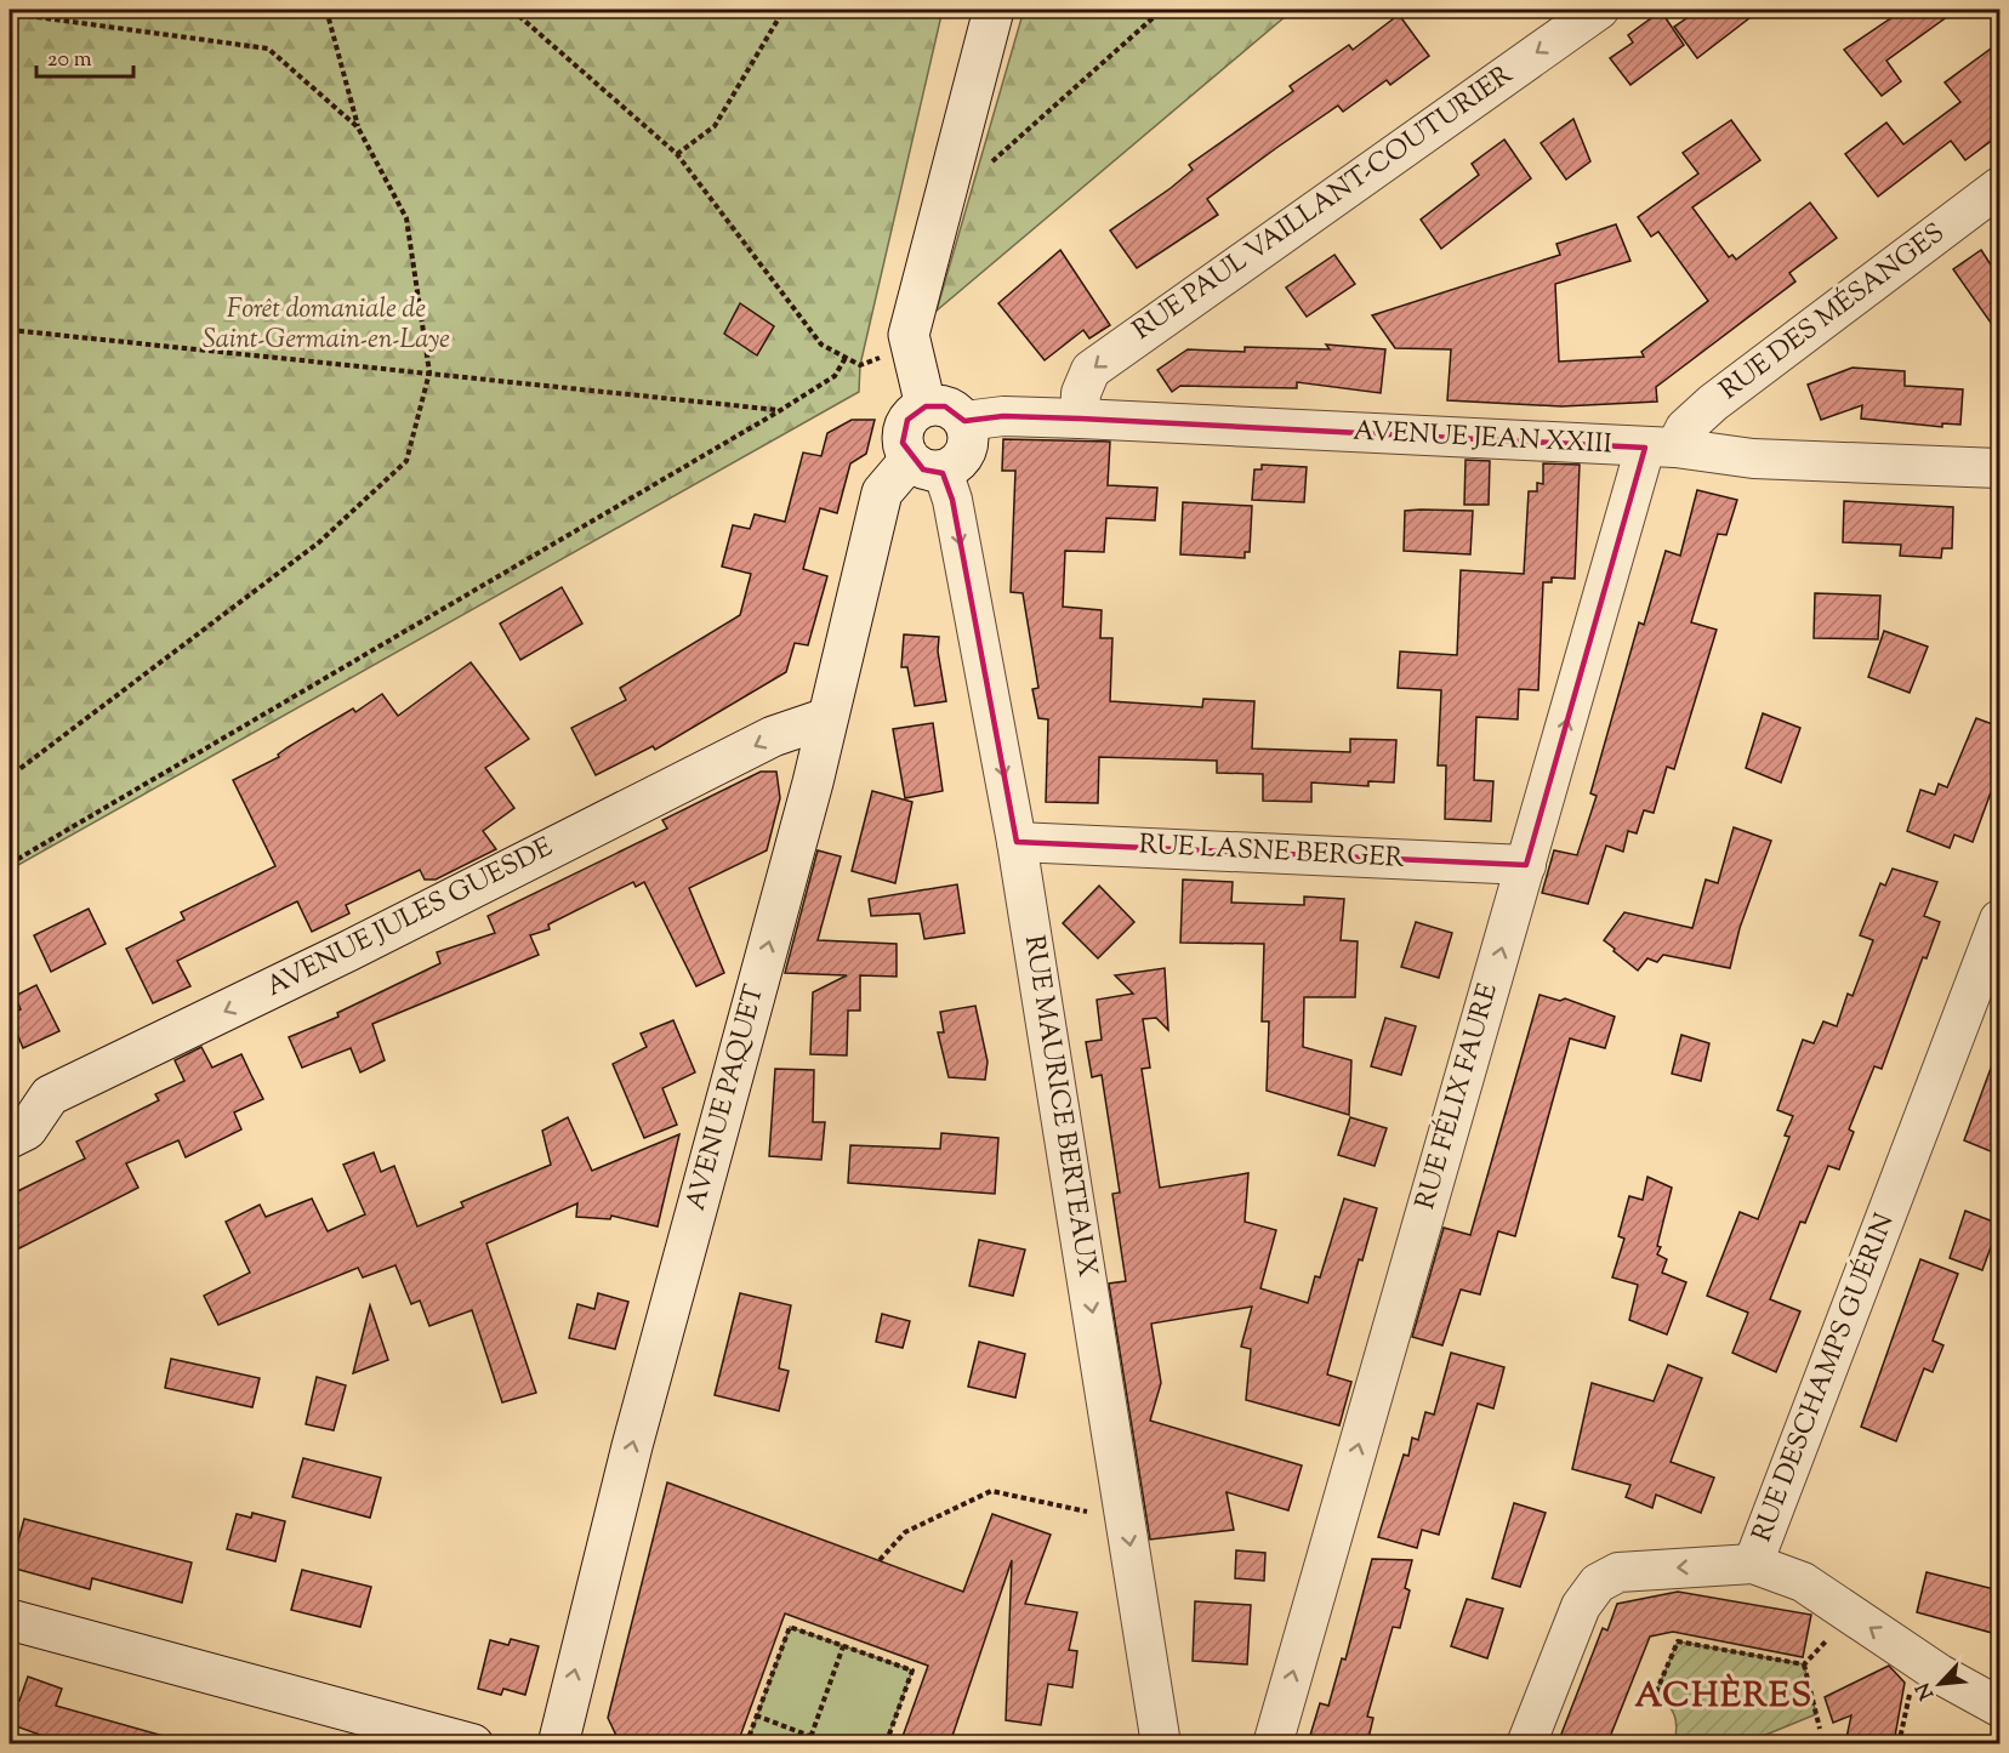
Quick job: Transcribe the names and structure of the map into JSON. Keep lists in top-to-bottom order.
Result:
{
  "streets": {
    "street": [
      "RUE PAUL VAILLANT-COUTURIER",
      "RUE DES MÉSANGES",
      "AVENUE JEAN XXIII",
      "RUE LASNE BERGER",
      "AVENUE JULES GUESDE",
      "RUE FÉLIX FAURE",
      "AVENUE PAQUET",
      "RUE MAURICE BERTEAUX",
      "RUE DESCHAMPS GUÉRIN"
    ]
  },
  "crossings": [
    ["RUE PAUL VAILLANT-COUTURIER", "AVENUE JEAN XXIII"],
    ["RUE DES MÉSANGES", "AVENUE JEAN XXIII"],
    ["RUE DES MÉSANGES", "RUE FÉLIX FAURE"],
    ["AVENUE JEAN XXIII", "RUE FÉLIX FAURE"],
    ["AVENUE JEAN XXIII", "AVENUE PAQUET"],
    ["AVENUE JEAN XXIII", "RUE MAURICE BERTEAUX"],
    ["RUE LASNE BERGER", "RUE FÉLIX FAURE"],
    ["RUE LASNE BERGER", "RUE MAURICE BERTEAUX"],
    ["AVENUE JULES GUESDE", "AVENUE PAQUET"],
    ["AVENUE PAQUET", "RUE MAURICE BERTEAUX"]
  ],
  "one_way": [
    "RUE PAUL VAILLANT-COUTURIER",
    "AVENUE JULES GUESDE",
    "RUE FÉLIX FAURE",
    "AVENUE PAQUET",
    "RUE MAURICE BERTEAUX"
  ],
  "districts": ["ACHÈRES"],
  "parks": ["Forêt domaniale de Saint-Germain-en-Laye"],
  "scale_bar": "20 m",
  "north": "bottom left"
}
